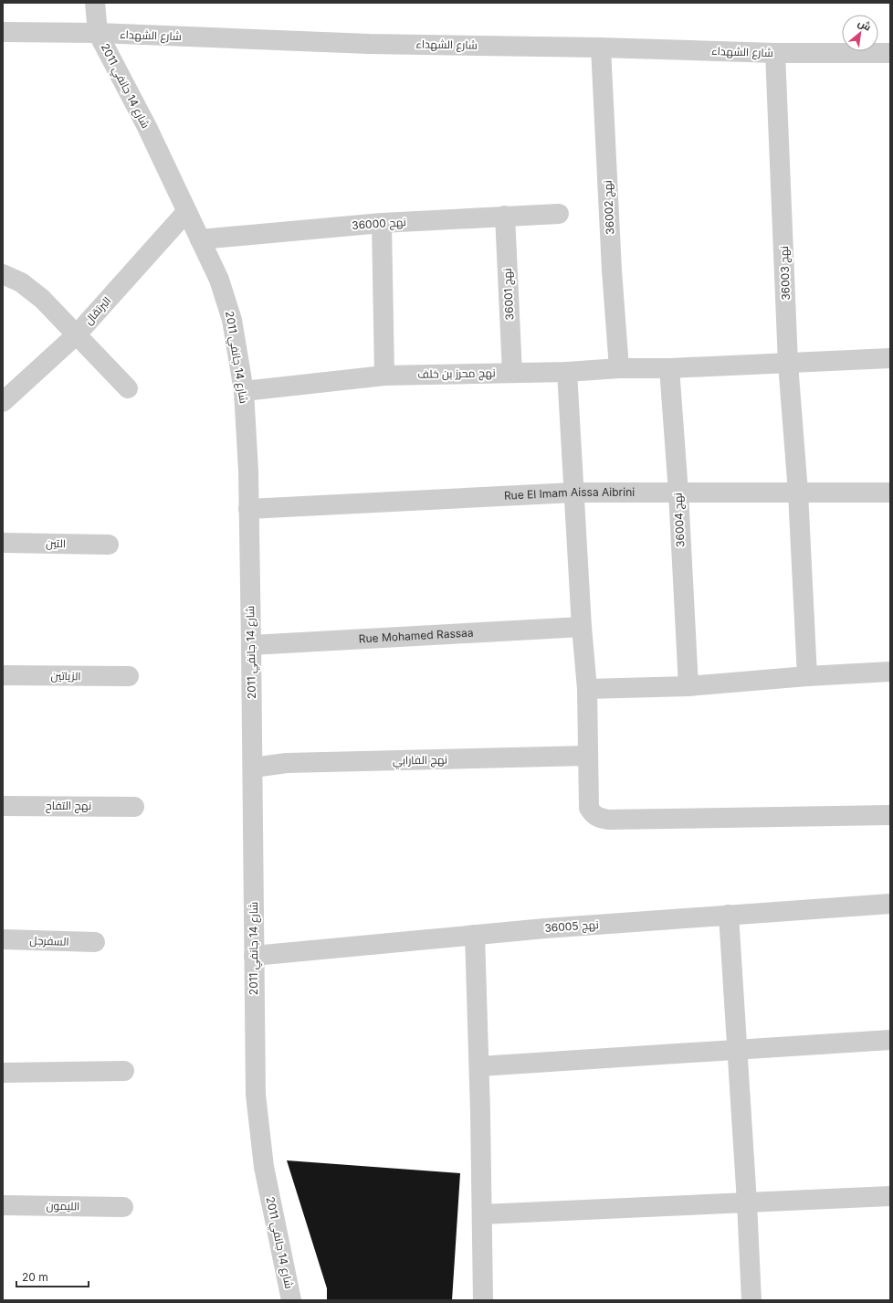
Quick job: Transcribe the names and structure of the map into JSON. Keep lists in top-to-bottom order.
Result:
{
  "streets": {
    "street": [
      "شارع الشهداء",
      "شارع 14 جانفي 2011",
      "نهج 36002",
      "نهج 36000",
      "نهج 36003",
      "نهج 36001",
      "البرتقال",
      "نهج محرز بن خلف",
      "Rue El Imam Aissa Aibrini",
      "نهج 36004",
      "التين",
      "Rue Mohamed Rassaa",
      "الزياتين",
      "نهج الفارابي",
      "نهج التفاح",
      "نهج 36005",
      "السفرجل",
      "الليمون"
    ]
  },
  "crossings": [
    ["شارع الشهداء", "شارع 14 جانفي 2011"],
    ["شارع الشهداء", "نهج 36002"],
    ["شارع الشهداء", "نهج 36003"],
    ["شارع 14 جانفي 2011", "نهج 36000"],
    ["شارع 14 جانفي 2011", "البرتقال"],
    ["شارع 14 جانفي 2011", "نهج محرز بن خلف"],
    ["شارع 14 جانفي 2011", "Rue El Imam Aissa Aibrini"],
    ["شارع 14 جانفي 2011", "Rue Mohamed Rassaa"],
    ["شارع 14 جانفي 2011", "نهج الفارابي"],
    ["شارع 14 جانفي 2011", "نهج 36005"],
    ["نهج 36002", "نهج محرز بن خلف"],
    ["نهج 36000", "نهج 36001"],
    ["نهج 36003", "نهج محرز بن خلف"],
    ["نهج 36003", "Rue El Imam Aissa Aibrini"],
    ["نهج 36001", "نهج محرز بن خلف"],
    ["نهج محرز بن خلف", "نهج 36004"],
    ["Rue El Imam Aissa Aibrini", "نهج 36004"]
  ],
  "scale_bar": "20 m",
  "north": "top right"
}
